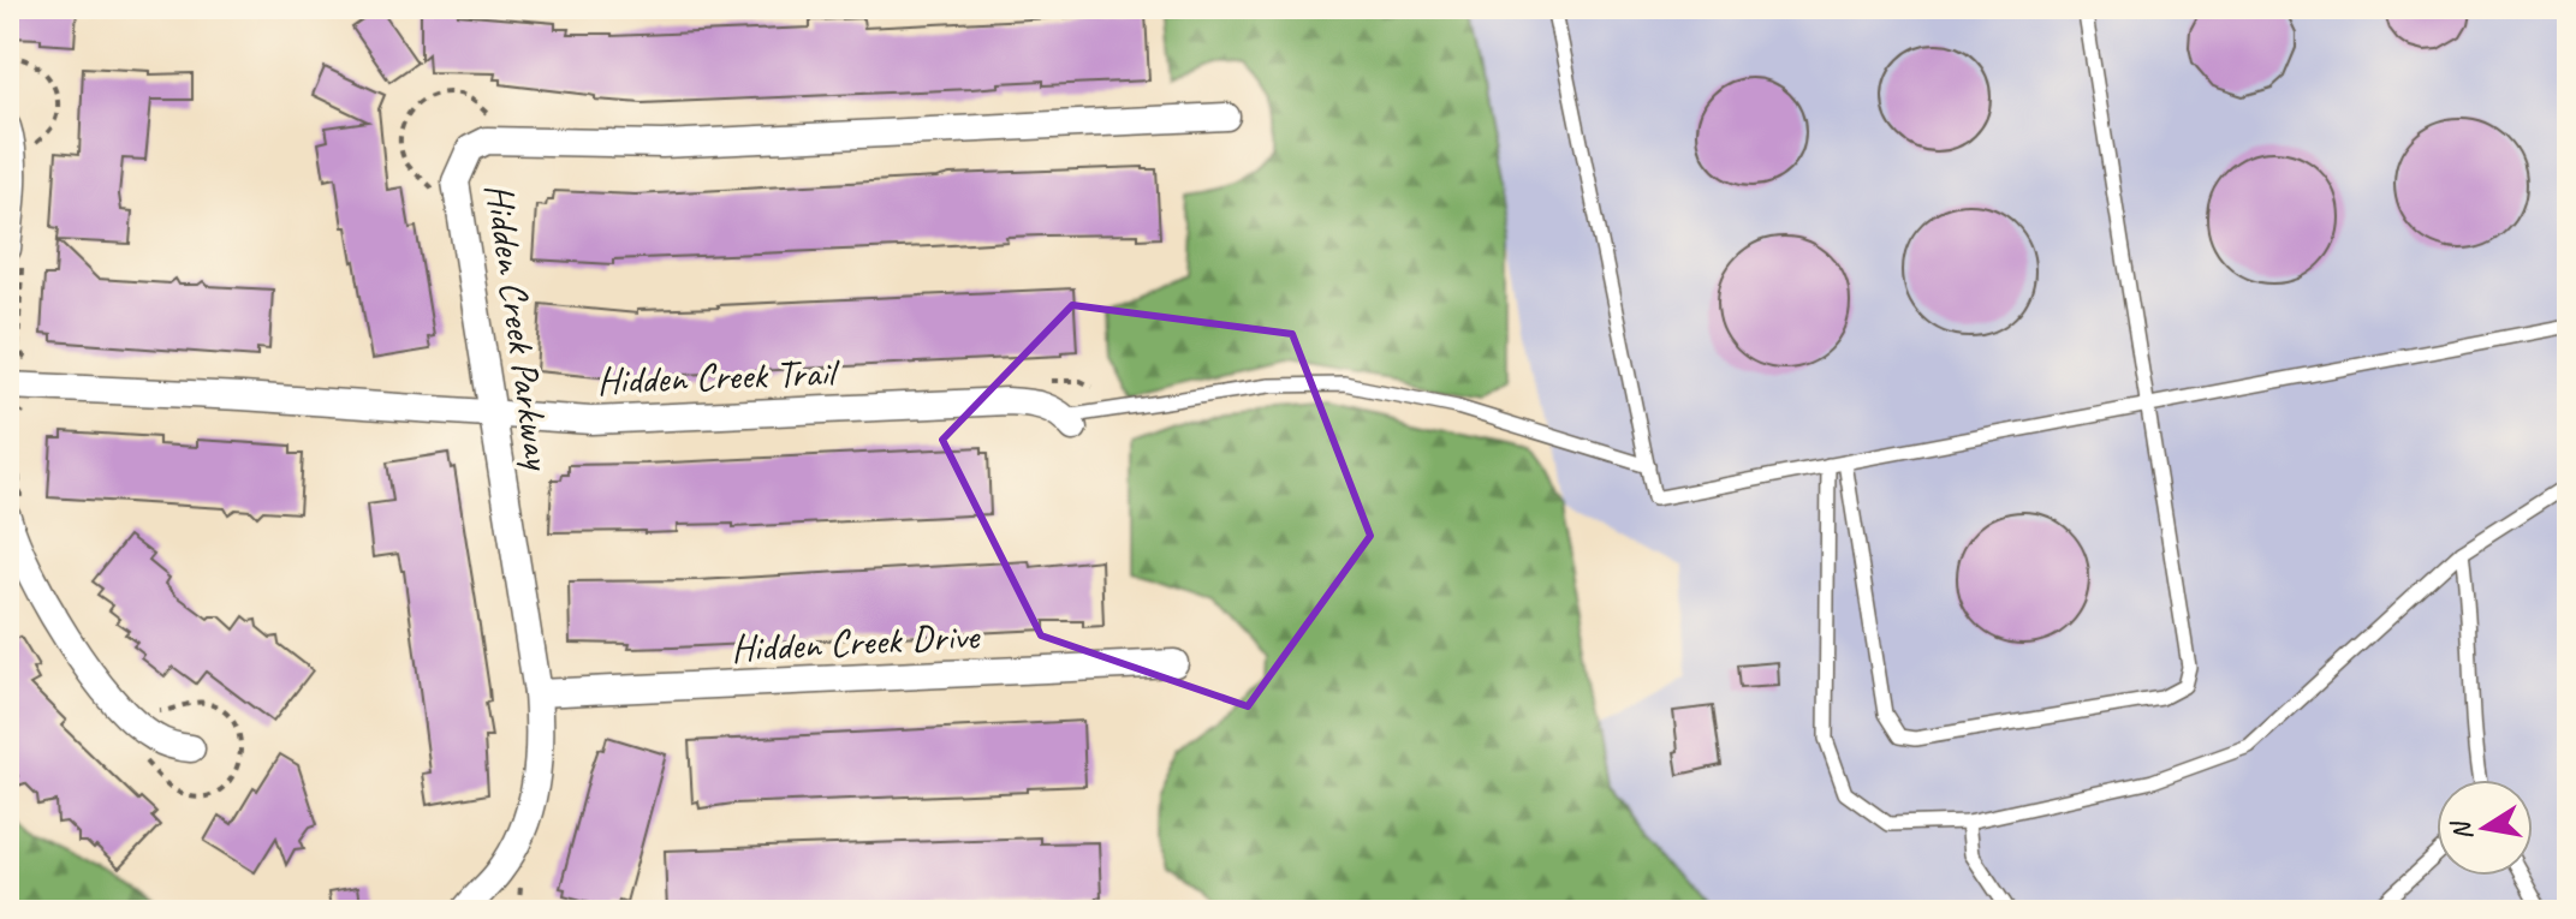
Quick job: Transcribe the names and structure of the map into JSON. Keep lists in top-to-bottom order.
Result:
{
  "streets": {
    "street": ["Hidden Creek Parkway", "Hidden Creek Trail", "Hidden Creek Drive"]
  },
  "crossings": [
    ["Hidden Creek Parkway", "Hidden Creek Trail"],
    ["Hidden Creek Parkway", "Hidden Creek Drive"]
  ],
  "north": "left"
}
